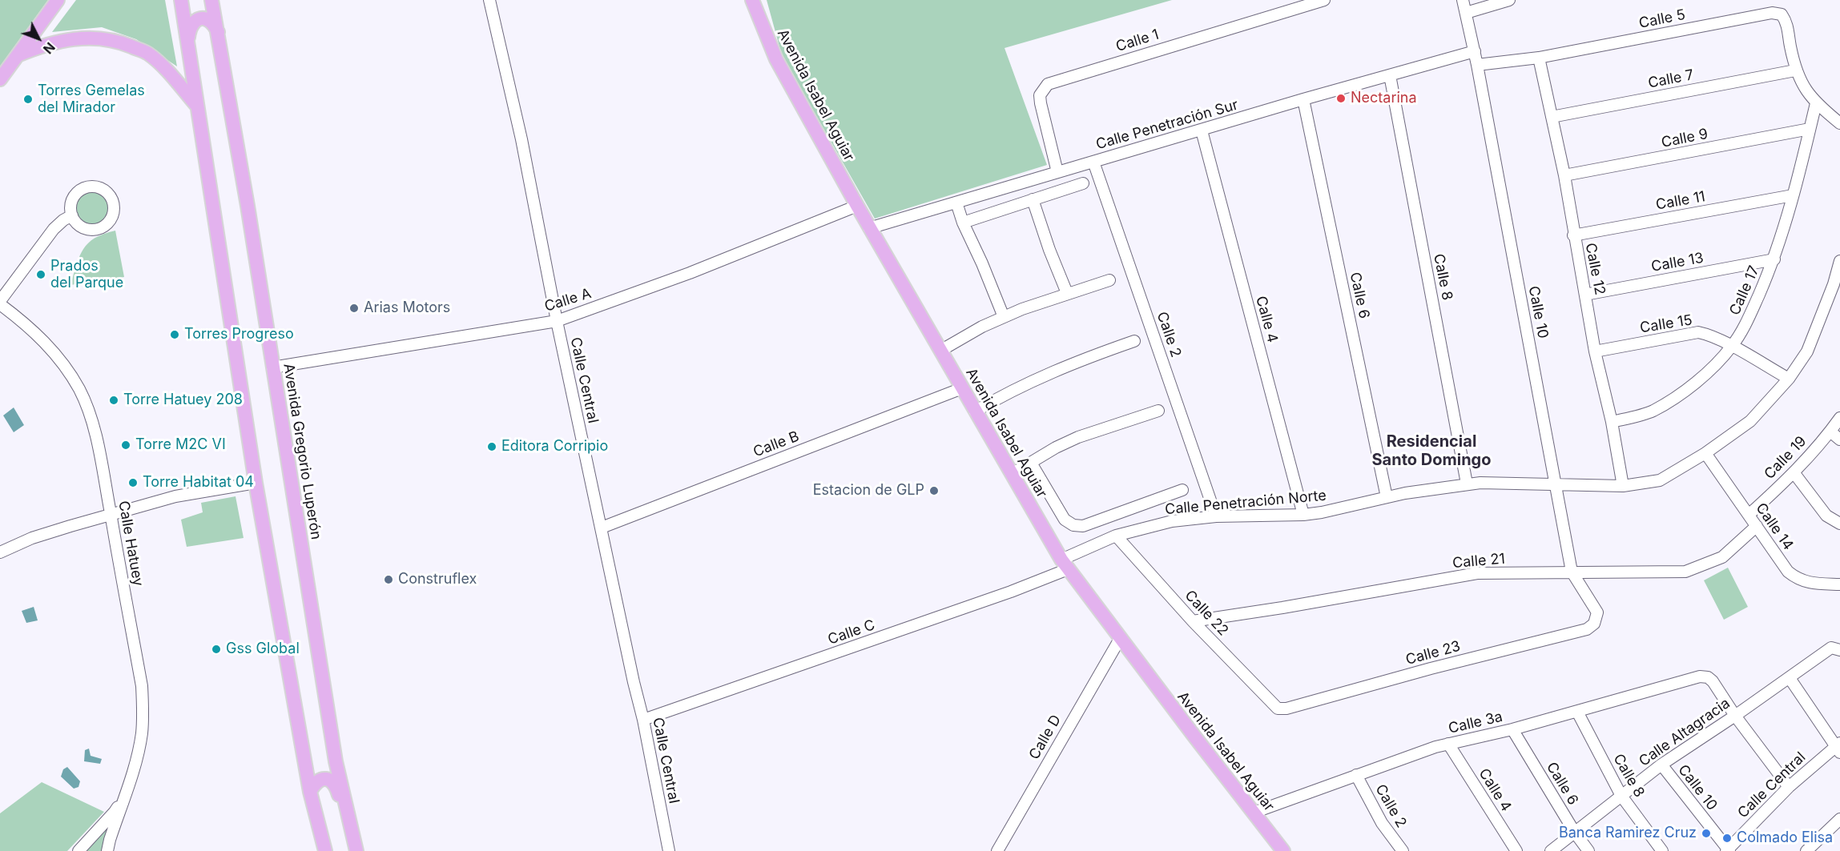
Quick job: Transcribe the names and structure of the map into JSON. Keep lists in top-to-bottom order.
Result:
{
  "streets": {
    "main road": ["Avenida Isabel Aguiar", "Avenida Gregorio Luperón"],
    "street": [
      "Calle 5",
      "Calle 1",
      "Calle 7",
      "Calle Penetración Sur",
      "Calle 9",
      "Calle 11",
      "Calle 13",
      "Calle 12",
      "Calle 8",
      "Calle 17",
      "Calle 6",
      "Calle A",
      "Calle 10",
      "Calle 4",
      "Calle 15",
      "Calle 2",
      "Calle Central",
      "Calle B",
      "Calle 19",
      "Calle Penetración Norte",
      "Calle 14",
      "Calle Hatuey",
      "Calle 21",
      "Calle 22",
      "Calle C",
      "Calle 23",
      "Calle 3a",
      "Calle Altagracia",
      "Calle D"
    ]
  },
  "crossings": [
    ["Calle 5", "Calle 7"],
    ["Calle 5", "Calle 12"],
    ["Calle 5", "Calle 17"],
    ["Calle 5", "Calle 10"],
    ["Calle 1", "Calle Penetración Sur"],
    ["Calle 7", "Calle 12"],
    ["Avenida Isabel Aguiar", "Calle Penetración Sur"],
    ["Avenida Isabel Aguiar", "Calle A"],
    ["Avenida Isabel Aguiar", "Calle B"],
    ["Avenida Isabel Aguiar", "Calle Penetración Norte"],
    ["Avenida Isabel Aguiar", "Calle C"],
    ["Avenida Isabel Aguiar", "Calle 3a"],
    ["Avenida Isabel Aguiar", "Calle D"],
    ["Calle Penetración Sur", "Calle 8"],
    ["Calle Penetración Sur", "Calle 6"],
    ["Calle Penetración Sur", "Calle 10"],
    ["Calle Penetración Sur", "Calle 4"],
    ["Calle Penetración Sur", "Calle 2"],
    ["Calle 9", "Calle 12"],
    ["Calle 9", "Calle 17"],
    ["Calle 11", "Calle 12"],
    ["Calle 11", "Calle 17"],
    ["Calle 13", "Calle 12"],
    ["Calle 13", "Calle 17"],
    ["Calle 12", "Calle 17"],
    ["Calle 12", "Calle 15"],
    ["Calle 12", "Calle Penetración Norte"],
    ["Calle 8", "Calle Penetración Norte"],
    ["Calle 8", "Calle 3a"],
    ["Calle 8", "Calle Altagracia"],
    ["Calle 17", "Calle 15"],
    ["Calle 6", "Calle Penetración Norte"],
    ["Calle 6", "Calle 3a"],
    ["Calle 6", "Calle Altagracia"],
    ["Calle A", "Calle Central"],
    ["Calle A", "Avenida Gregorio Luperón"],
    ["Calle 10", "Calle Central"],
    ["Calle 10", "Calle Penetración Norte"],
    ["Calle 10", "Calle 21"],
    ["Calle 10", "Calle 23"],
    ["Calle 10", "Calle Altagracia"],
    ["Calle 4", "Calle Penetración Norte"],
    ["Calle 4", "Calle 3a"],
    ["Calle 15", "Calle Penetración Norte"],
    ["Calle 2", "Calle Penetración Norte"],
    ["Calle 2", "Calle 3a"],
    ["Calle Central", "Calle B"],
    ["Calle Central", "Calle C"],
    ["Calle 19", "Calle 14"],
    ["Calle Penetración Norte", "Calle 14"],
    ["Calle Penetración Norte", "Calle 22"],
    ["Calle Penetración Norte", "Calle C"],
    ["Calle 14", "Calle 21"],
    ["Calle 21", "Calle 22"],
    ["Calle 22", "Calle 23"],
    ["Calle 3a", "Calle Altagracia"]
  ],
  "districts": ["Residencial Santo Domingo"],
  "places": [
    "Nectarina",
    "Torres Gemelas del Mirador",
    "Prados del Parque",
    "Arias Motors",
    "Torres Progreso",
    "Torre Hatuey 208",
    "Torre M2C VI",
    "Editora Corripio",
    "Torre Habitat 04",
    "Estacion de GLP",
    "Construflex",
    "Gss Global",
    "Banca Ramirez Cruz",
    "Colmado Elisa"
  ],
  "north": "bottom right"
}
